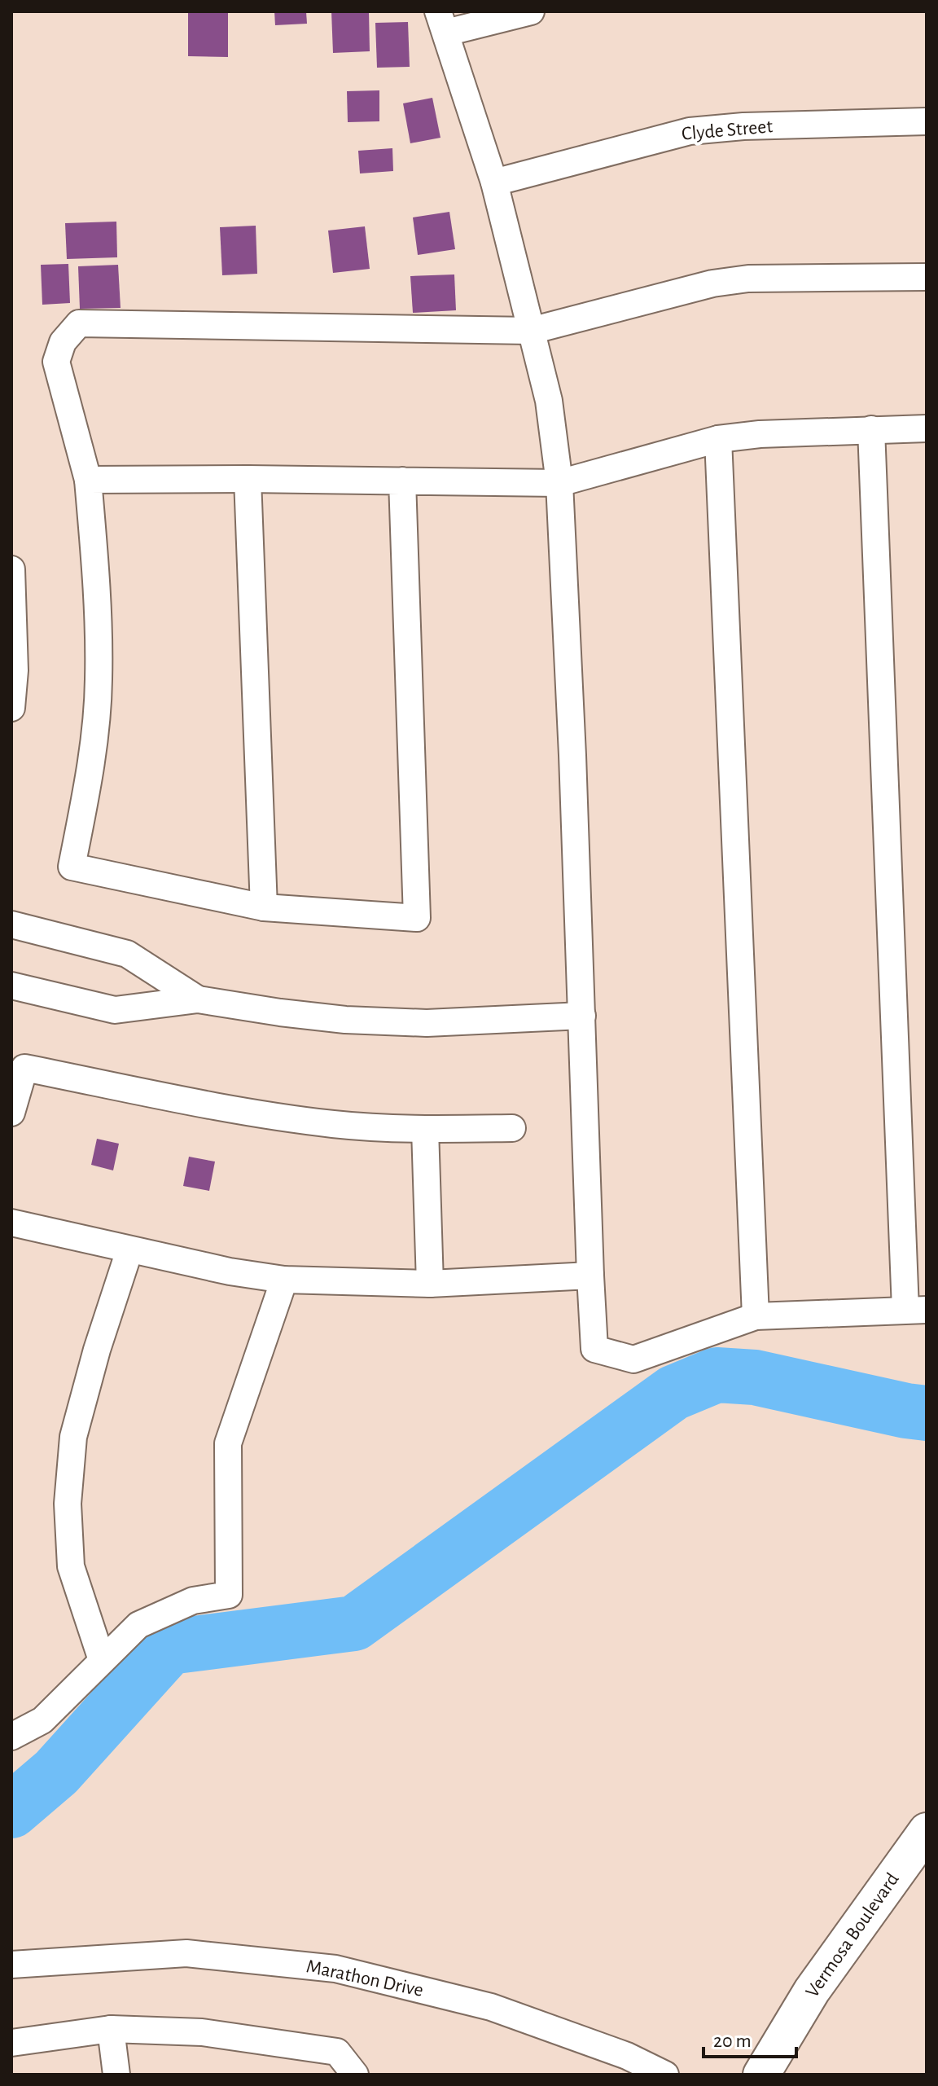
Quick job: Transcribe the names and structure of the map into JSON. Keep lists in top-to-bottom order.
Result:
{
  "streets": {
    "main road": ["Vermosa Boulevard"],
    "street": ["Clyde Street", "Marathon Drive"]
  },
  "scale_bar": "20 m"
}
